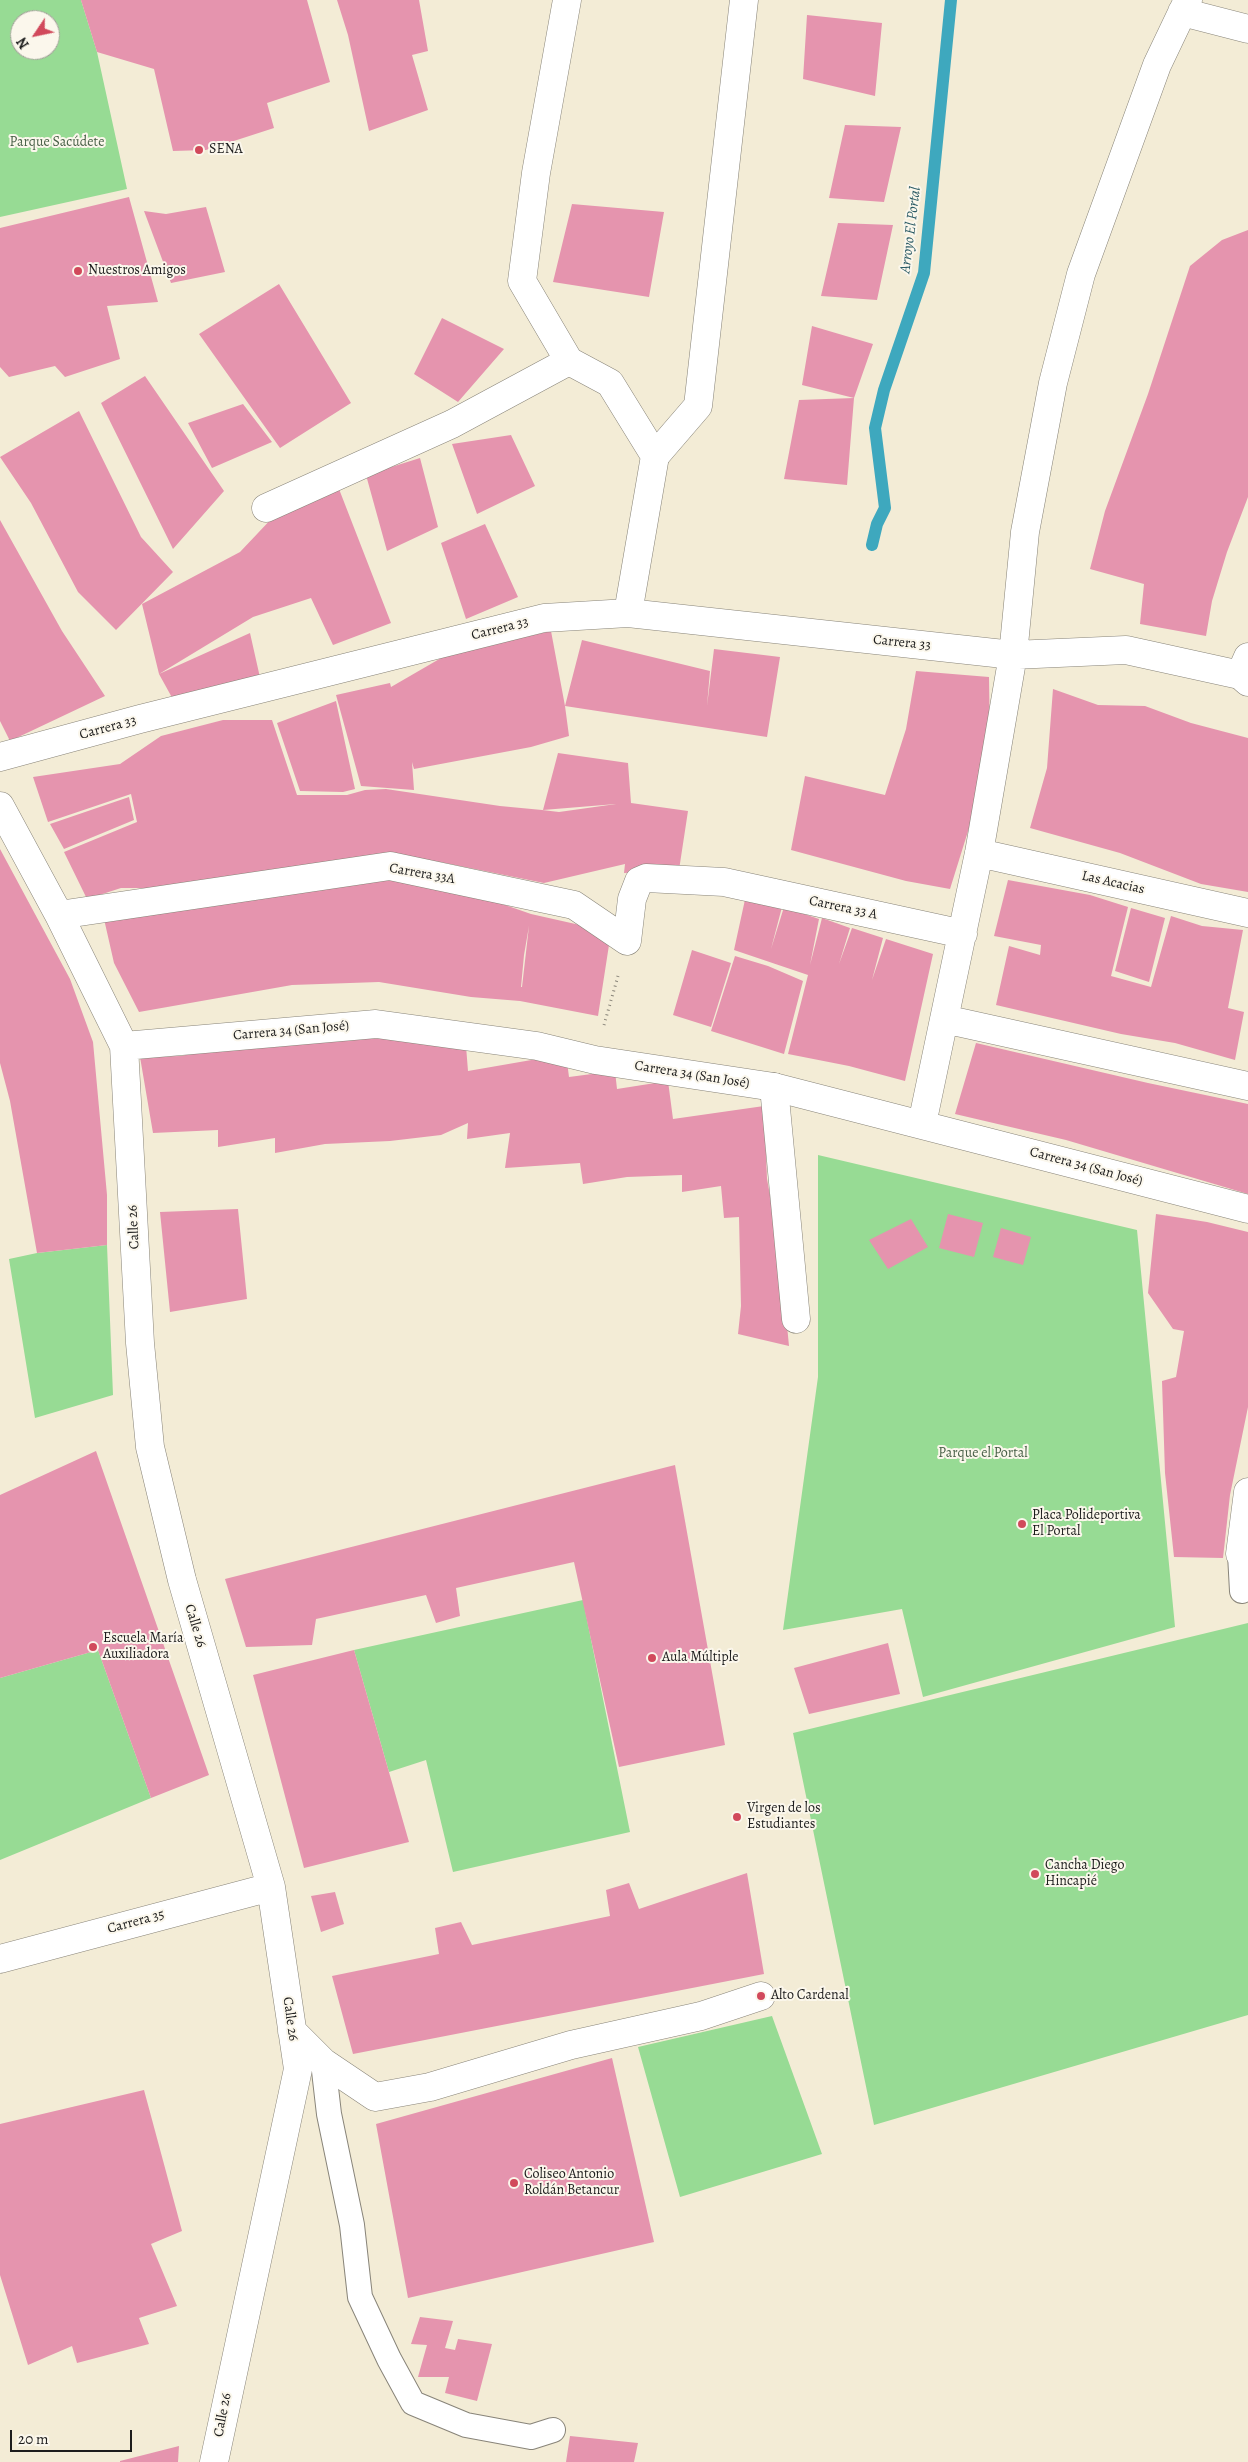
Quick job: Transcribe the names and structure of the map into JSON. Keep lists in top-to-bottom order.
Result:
{
  "streets": {
    "street": [
      "Carrera 33",
      "Carrera 33A",
      "Las Acacias",
      "Carrera 33 A",
      "Carrera 34 (San José)",
      "Calle 26",
      "Carrera 35"
    ]
  },
  "crossings": [
    ["Carrera 33A", "Carrera 33 A"],
    ["Carrera 33A", "Calle 26"],
    ["Carrera 34 (San José)", "Calle 26"],
    ["Calle 26", "Carrera 35"]
  ],
  "water": ["Arroyo El Portal"],
  "parks": ["Parque Sacúdete", "Parque el Portal"],
  "places": [
    "SENA",
    "Nuestros Amigos",
    "Placa Polideportiva El Portal",
    "Escuela María Auxiliadora",
    "Aula Múltiple",
    "Virgen de los Estudiantes",
    "Cancha Diego Hincapié",
    "Alto Cardenal",
    "Coliseo Antonio Roldán Betancur"
  ],
  "scale_bar": "20 m",
  "north": "bottom left"
}
